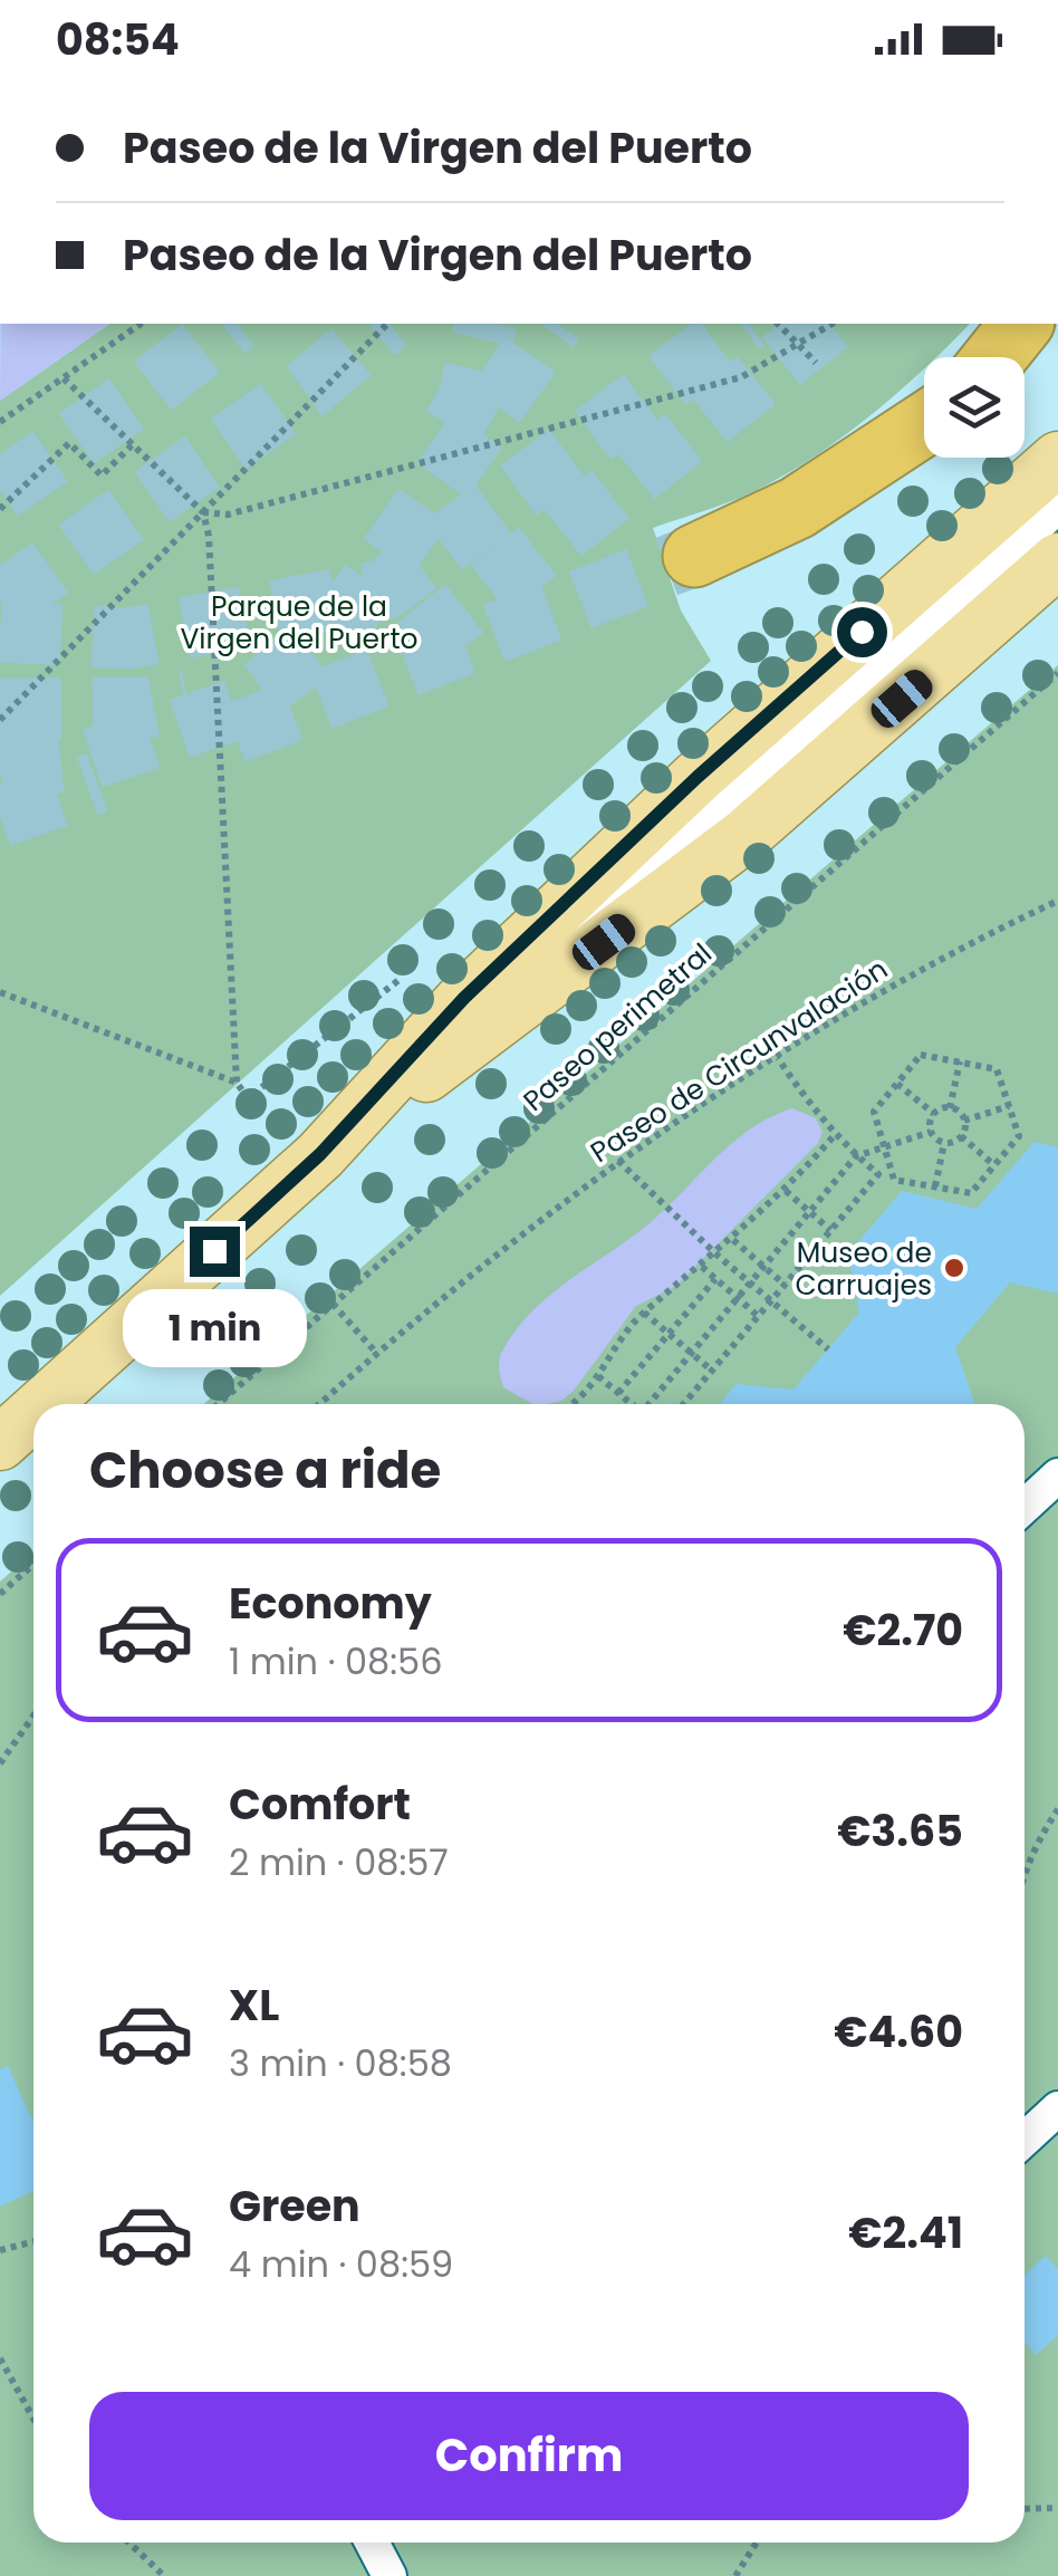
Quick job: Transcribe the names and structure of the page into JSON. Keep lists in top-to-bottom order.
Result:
{
  "streets": {
    "path": ["Paseo perimetral", "Paseo de Circunvalación"]
  },
  "parks": ["Parque de la Virgen del Puerto"],
  "places": ["Museo de Carruajes"],
  "page": {
    "status": "08:54",
    "banner": ["Paseo de la Virgen del Puerto", "Paseo de la Virgen del Puerto"],
    "bubble": "1 min",
    "heading": "Choose a ride",
    "list": [
      {
        "name": "Economy",
        "note": "1 min · 08:56",
        "value": "€2.70"
      },
      {
        "name": "Comfort",
        "note": "2 min · 08:57",
        "value": "€3.65"
      },
      {
        "name": "XL",
        "note": "3 min · 08:58",
        "value": "€4.60"
      },
      {
        "name": "Green",
        "note": "4 min · 08:59",
        "value": "€2.41"
      }
    ],
    "buttons": "Confirm"
  }
}
